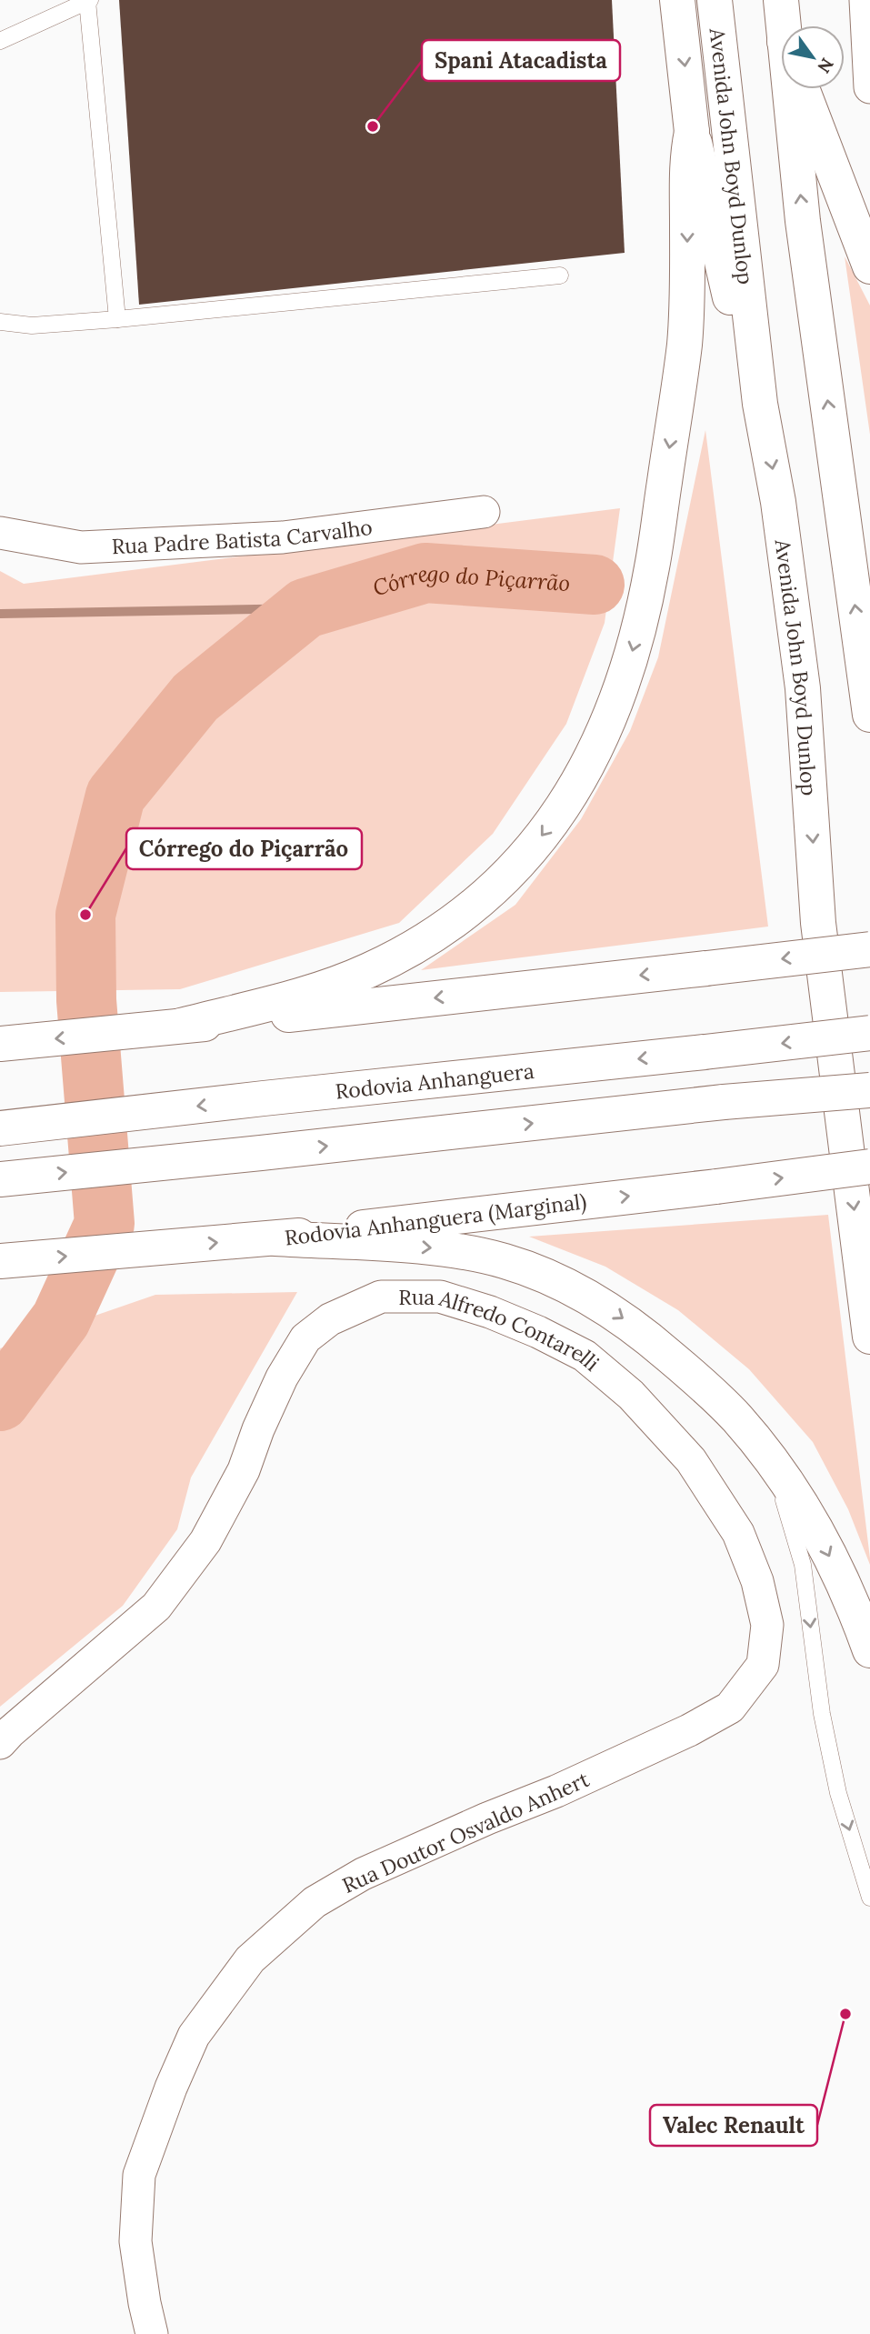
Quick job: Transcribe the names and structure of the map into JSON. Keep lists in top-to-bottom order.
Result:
{
  "streets": {
    "main road": ["Avenida John Boyd Dunlop", "Rodovia Anhanguera", "Rodovia Anhanguera (Marginal)"],
    "street": ["Rua Padre Batista Carvalho", "Rua Alfredo Contarelli", "Rua Doutor Osvaldo Anhert"]
  },
  "crossings": [
    ["Rua Alfredo Contarelli", "Rua Doutor Osvaldo Anhert"]
  ],
  "water": ["Córrego do Piçarrão"],
  "places": ["Spani Atacadista", "Córrego do Piçarrão", "Valec Renault"],
  "north": "bottom right"
}
